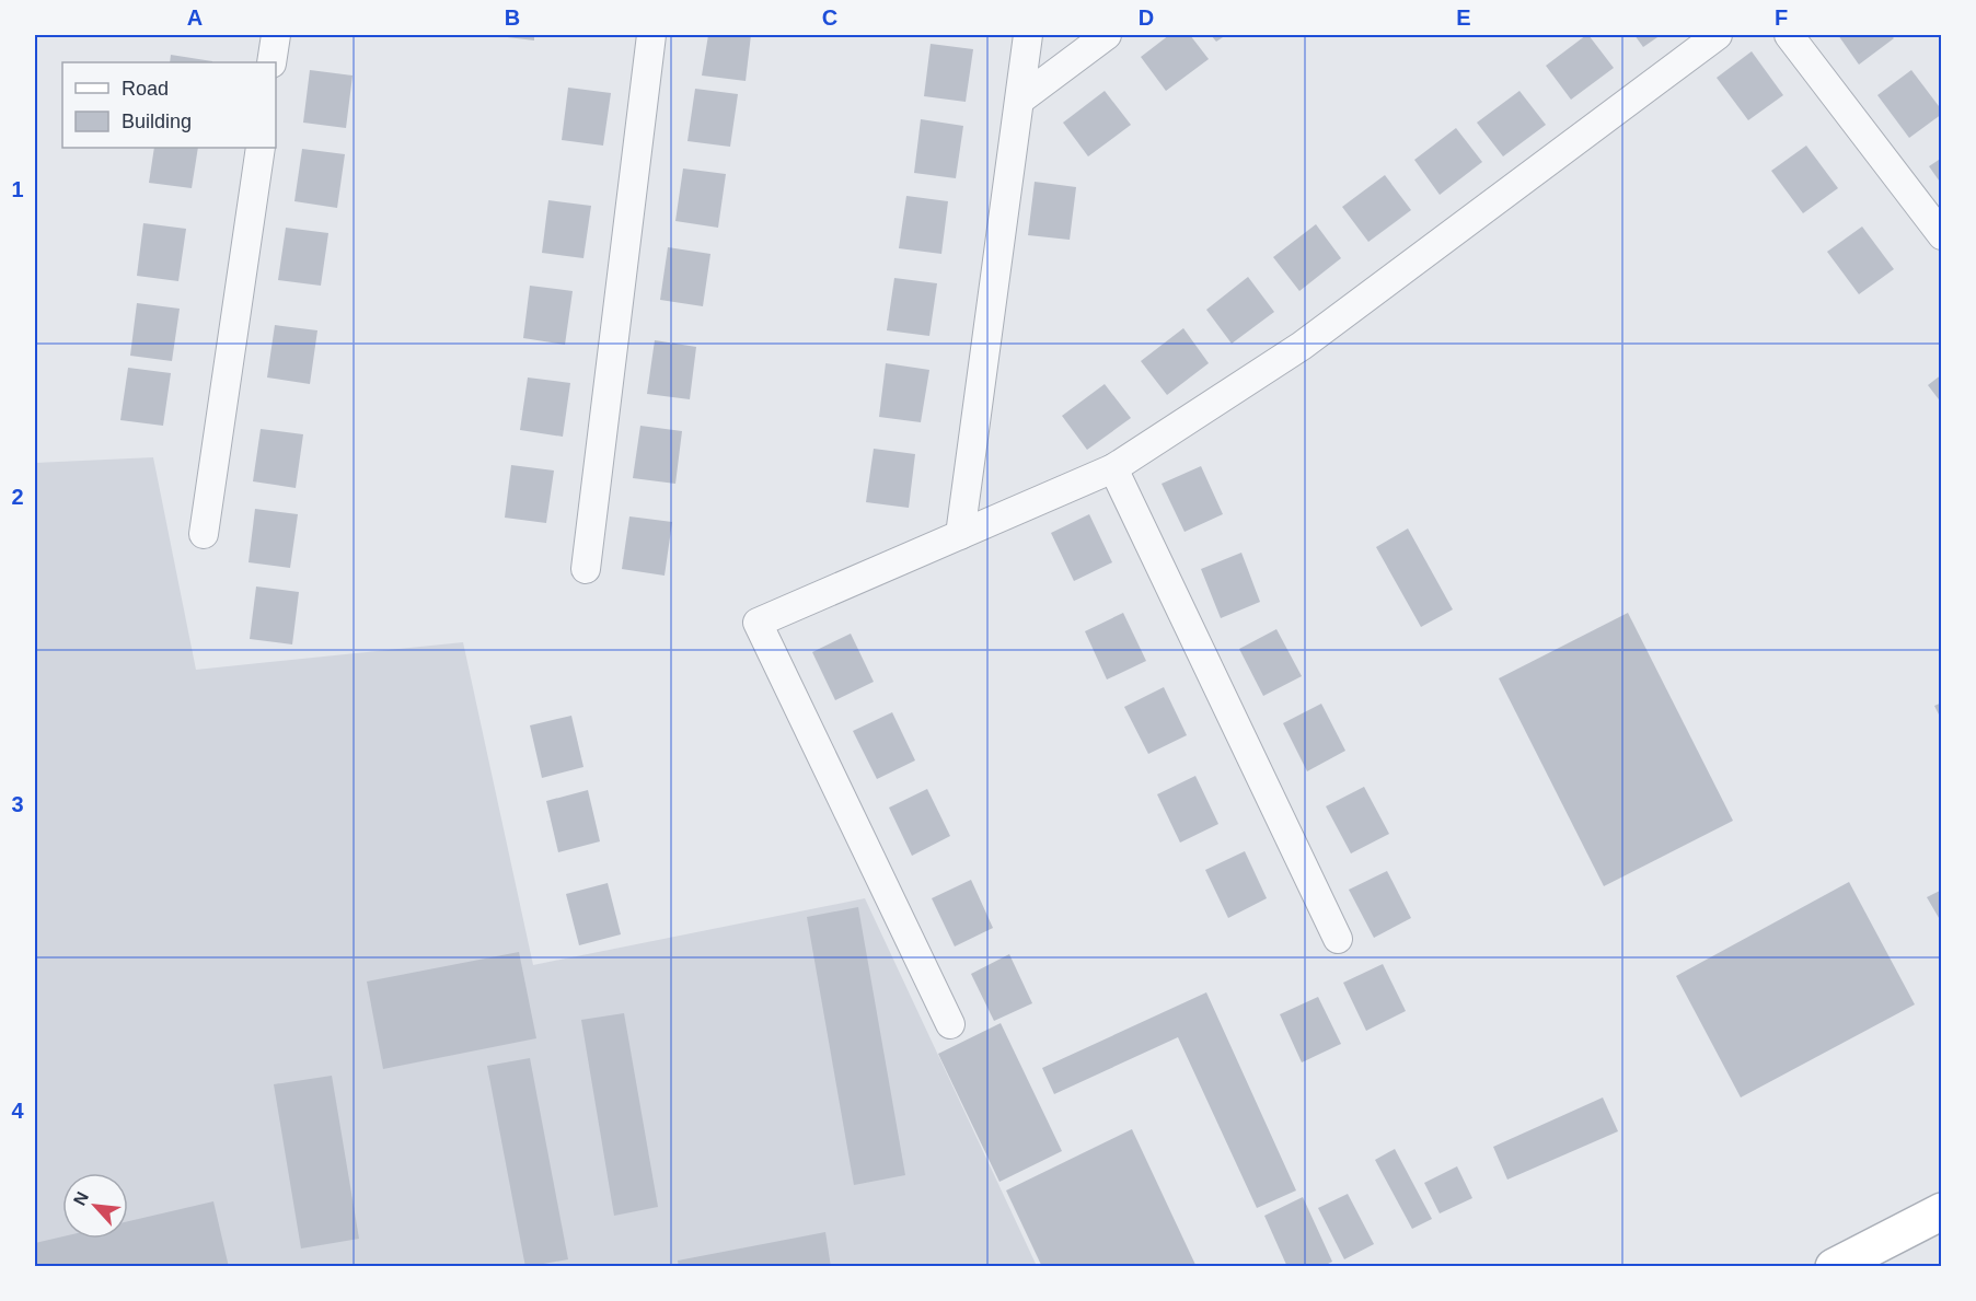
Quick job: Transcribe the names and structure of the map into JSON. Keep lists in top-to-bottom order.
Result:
{
  "legend": ["Road", "Building"],
  "north": "top left",
  "grid": {
    "columns": [
      "A",
      "B",
      "C",
      "D",
      "E",
      "F"
    ],
    "rows": [
      "1",
      "2",
      "3",
      "4"
    ]
  }
}
